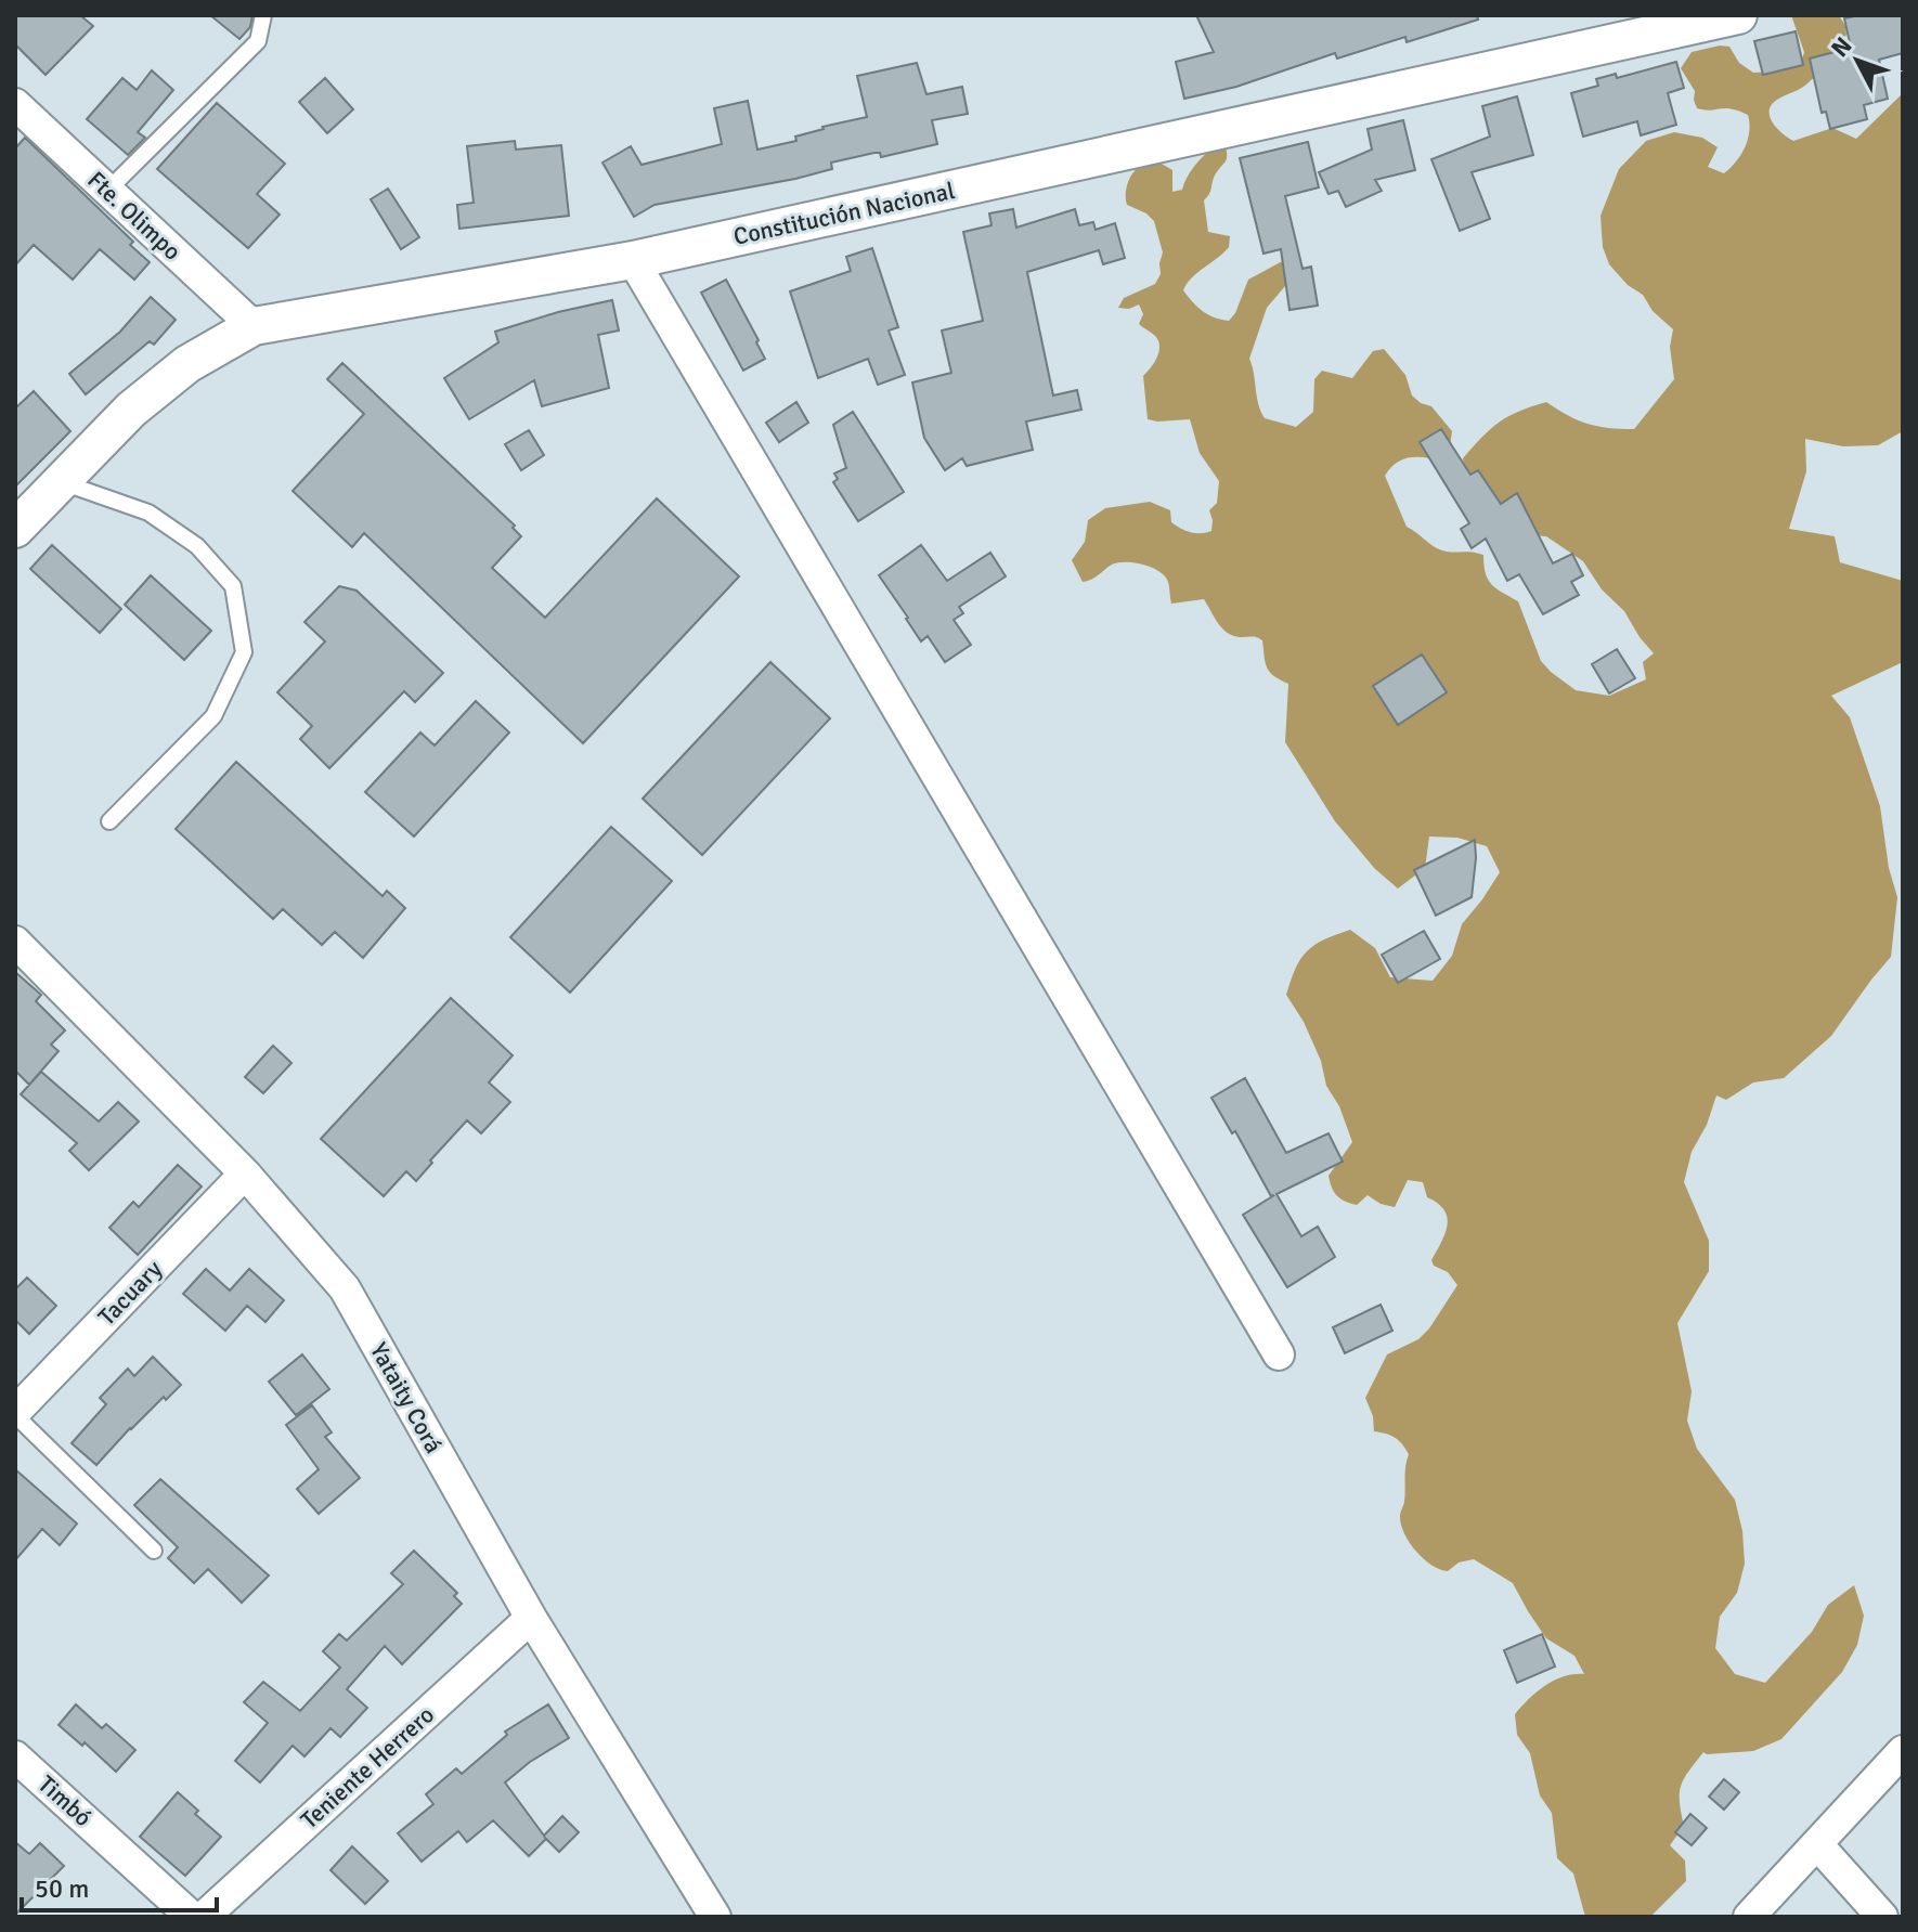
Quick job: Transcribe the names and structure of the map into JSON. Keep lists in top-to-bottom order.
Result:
{
  "streets": {
    "street": [
      "Constitución Nacional",
      "Fte. Olimpo",
      "Tacuary",
      "Yataity Corá",
      "Teniente Herrero",
      "Timbó"
    ]
  },
  "crossings": [
    ["Constitución Nacional", "Fte. Olimpo"],
    ["Tacuary", "Yataity Corá"],
    ["Yataity Corá", "Teniente Herrero"]
  ],
  "scale_bar": "50 m",
  "north": "top left"
}
